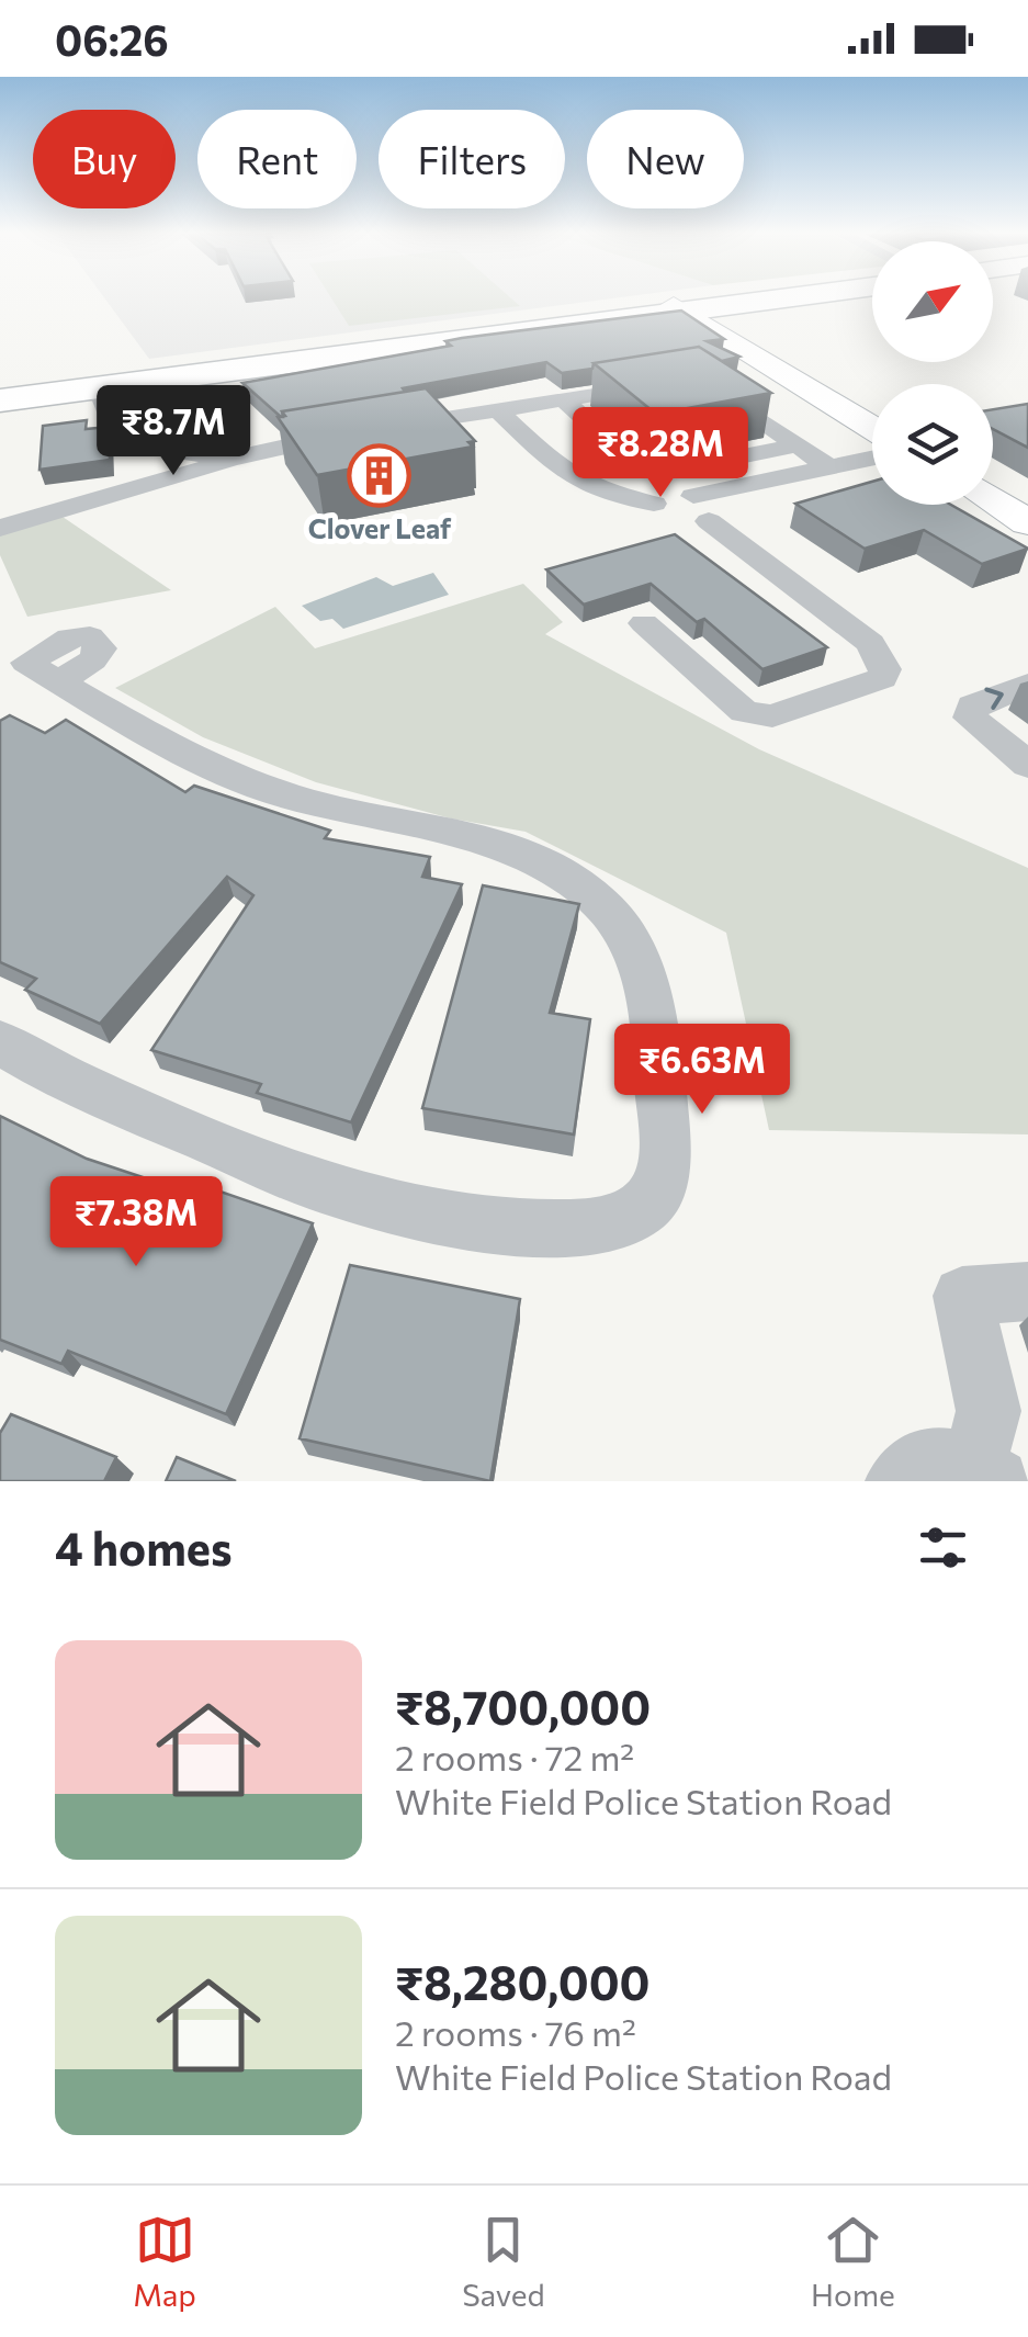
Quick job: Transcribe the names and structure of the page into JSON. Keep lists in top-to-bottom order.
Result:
{
  "places": {
    "building": ["Clover Leaf"]
  },
  "north": "top right",
  "page": {
    "status": "06:26",
    "chip": [
      "Buy",
      "Rent",
      "Filters",
      "New"
    ],
    "price": [
      "₹8.7M",
      "₹8.28M",
      "₹6.63M",
      "₹7.38M"
    ],
    "heading": "4 homes",
    "list": [
      {
        "name": "₹8,700,000",
        "note": "2 rooms · 72 m² · White Field Police Station Road"
      },
      {
        "name": "₹8,280,000",
        "note": "2 rooms · 76 m² · White Field Police Station Road"
      }
    ],
    "tabs": ["Map", "Saved", "Home"]
  }
}
